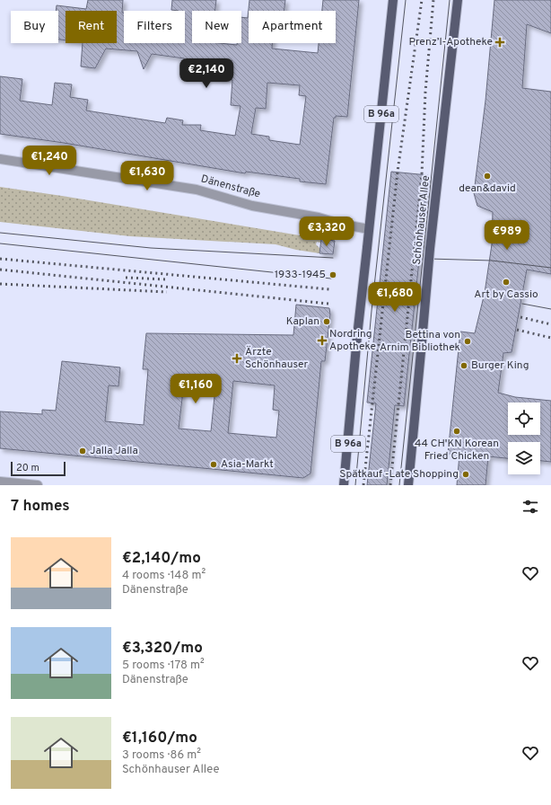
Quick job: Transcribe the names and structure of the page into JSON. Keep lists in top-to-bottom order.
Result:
{
  "streets": {
    "main road": ["B 96a", "Schönhauser Allee"],
    "street": ["Dänenstraße"]
  },
  "crossings": [
    ["B 96a", "Dänenstraße"]
  ],
  "places": {
    "health": ["Prenz’l-Apotheke", "Nordring Apotheke", "Ärzte Schönhauser"],
    "other": [
      "dean&david",
      "1933-1945",
      "Art by Cassio",
      "Kaplan",
      "Bettina von Arnim Bibliothek",
      "Burger King",
      "44 CH'KN Korean Fried Chicken",
      "Jalla Jalla",
      "Asia-Markt",
      "Spätkauf -Late Shopping"
    ]
  },
  "scale_bar": "20 m",
  "page": {
    "chip": [
      "Buy",
      "Rent",
      "Filters",
      "New",
      "Apartment"
    ],
    "price": [
      "€2,140",
      "€1,240",
      "€1,630",
      "€3,320",
      "€989",
      "€1,680",
      "€1,160"
    ],
    "scale": "20 m",
    "heading": "7 homes",
    "list": [
      {
        "name": "€2,140/mo",
        "note": "4 rooms · 148 m² · Dänenstraße"
      },
      {
        "name": "€3,320/mo",
        "note": "5 rooms · 178 m² · Dänenstraße"
      },
      {
        "name": "€1,160/mo",
        "note": "3 rooms · 86 m² · Schönhauser Allee"
      }
    ]
  }
}
